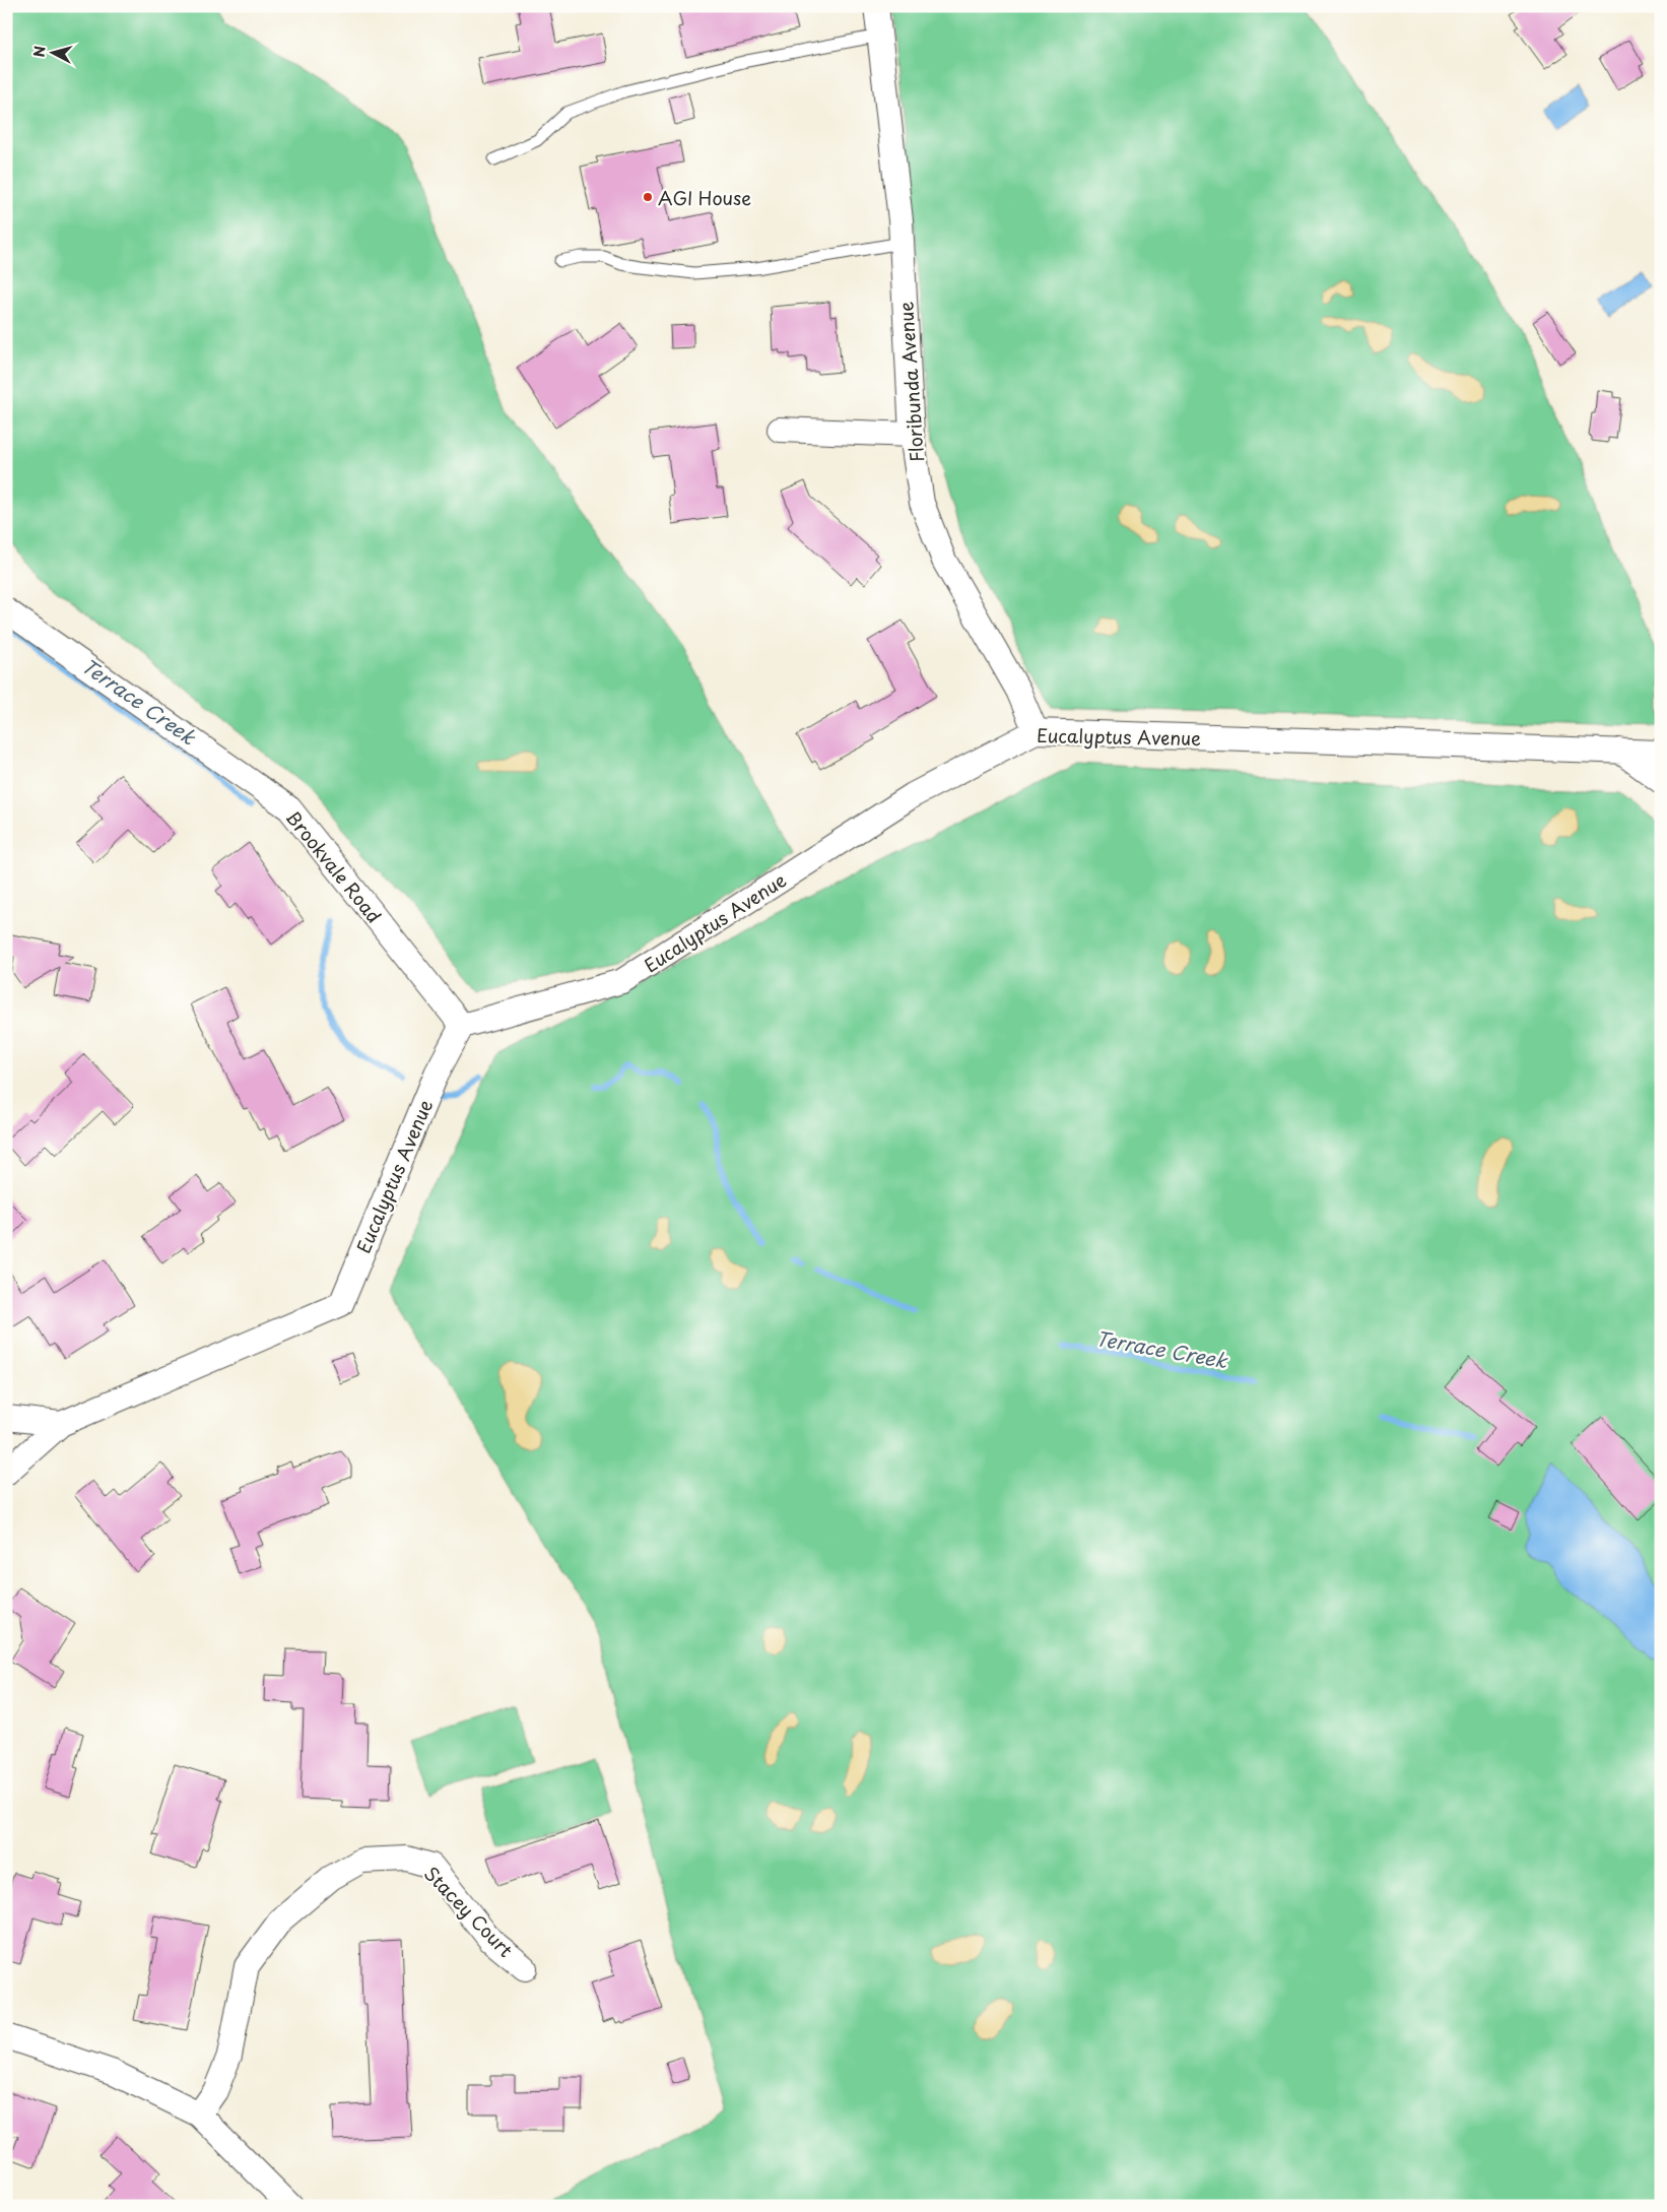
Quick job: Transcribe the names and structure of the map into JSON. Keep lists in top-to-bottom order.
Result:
{
  "streets": {
    "street": [
      "Floribunda Avenue",
      "Eucalyptus Avenue",
      "Brookvale Road",
      "Stacey Court"
    ]
  },
  "crossings": [
    ["Floribunda Avenue", "Eucalyptus Avenue"],
    ["Eucalyptus Avenue", "Brookvale Road"]
  ],
  "water": ["Terrace Creek"],
  "places": ["AGI House"],
  "north": "left"
}
